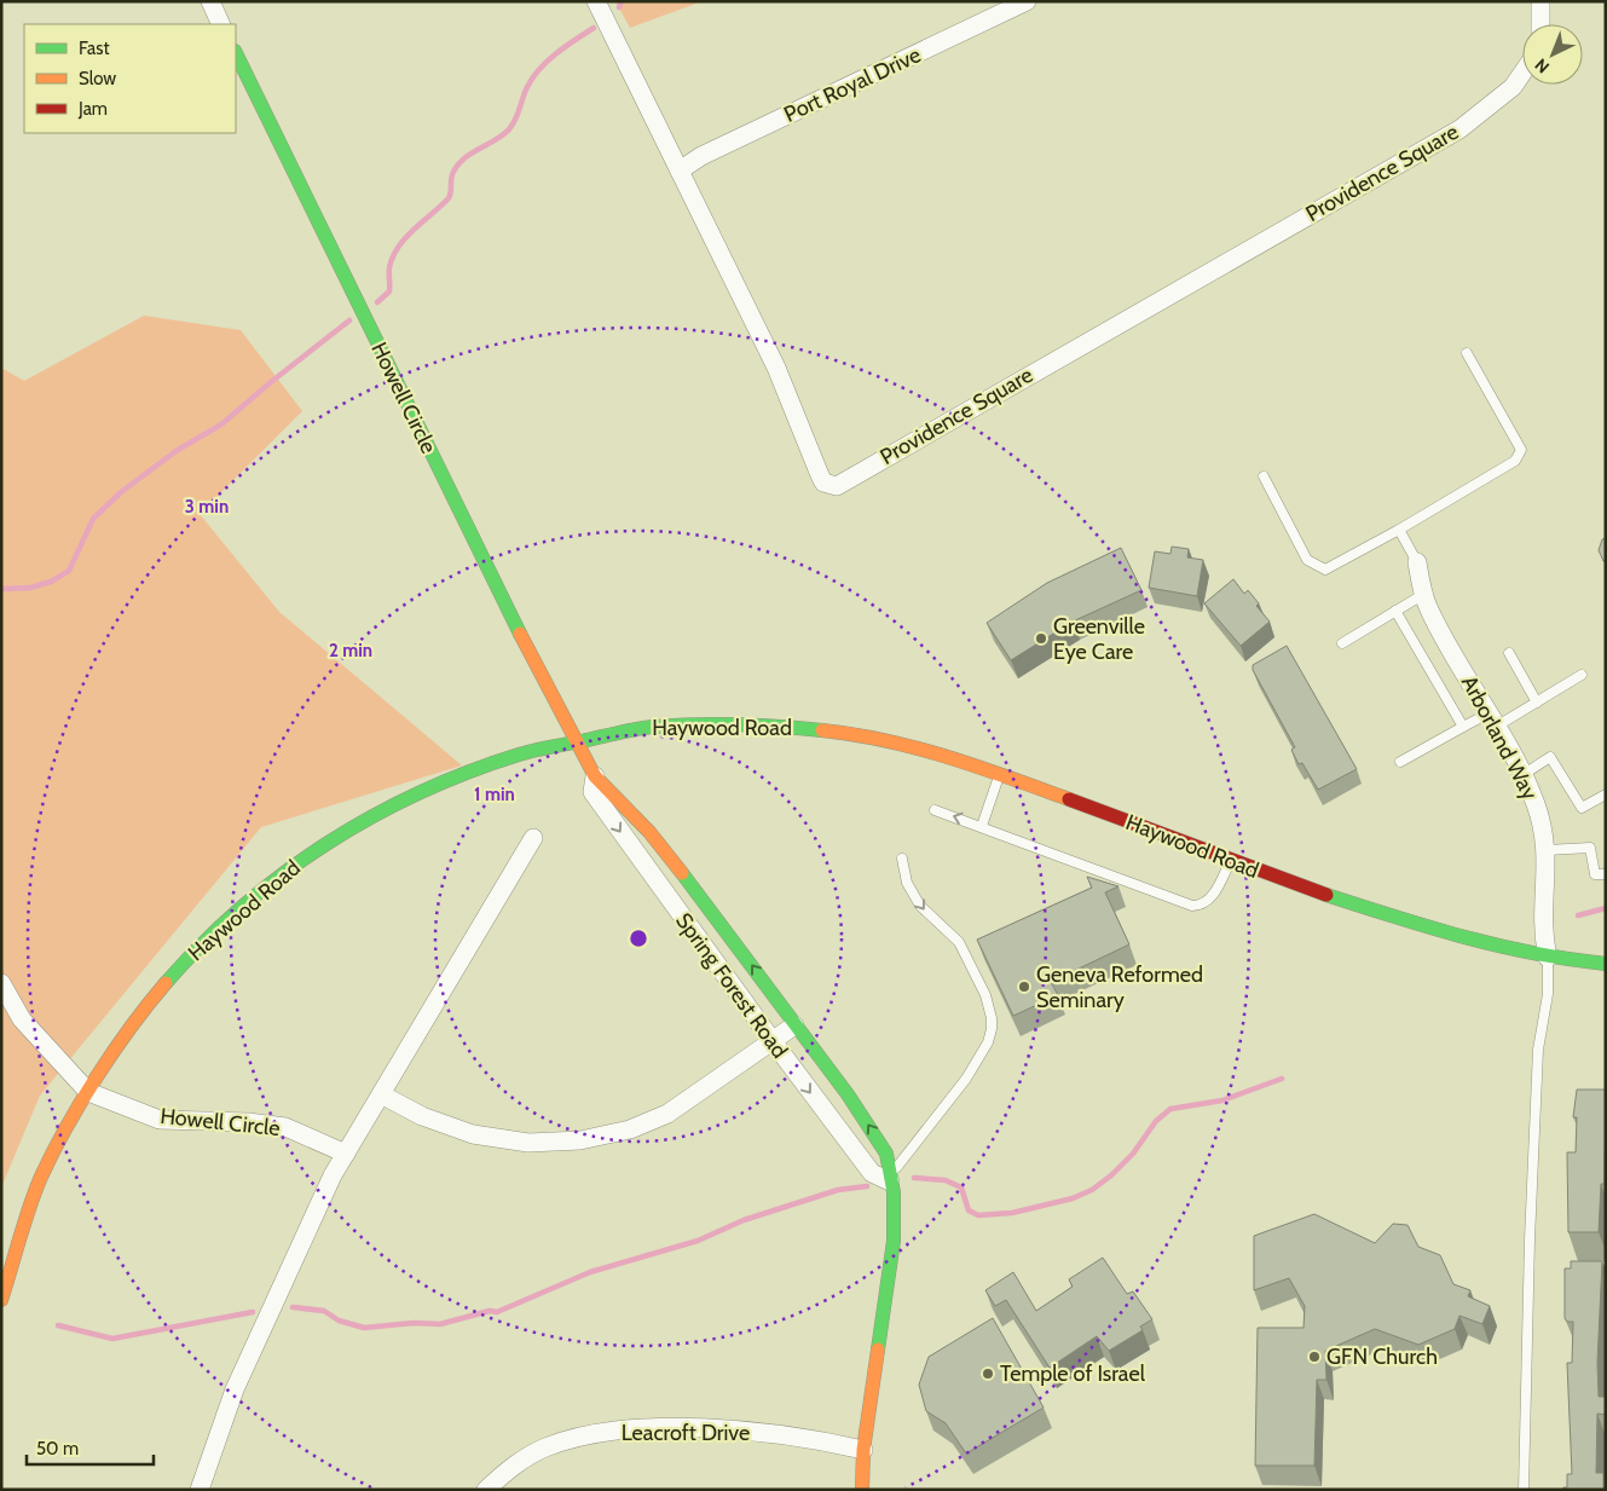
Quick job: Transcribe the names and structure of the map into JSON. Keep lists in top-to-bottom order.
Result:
{
  "streets": {
    "main road": ["Howell Circle", "Haywood Road", "Spring Forest Road"],
    "street": [
      "Port Royal Drive",
      "Providence Square",
      "Arborland Way",
      "Leacroft Drive"
    ]
  },
  "crossings": [
    ["Port Royal Drive", "Providence Square"],
    ["Howell Circle", "Haywood Road"],
    ["Howell Circle", "Spring Forest Road"],
    ["Haywood Road", "Arborland Way"],
    ["Haywood Road", "Spring Forest Road"],
    ["Spring Forest Road", "Leacroft Drive"]
  ],
  "places": [
    "Greenville Eye Care",
    "Geneva Reformed Seminary",
    "GFN Church",
    "Temple of Israel"
  ],
  "legend": ["Fast", "Slow", "Jam"],
  "scale_bar": "50 m",
  "north": "bottom left",
  "rings": ["3 min", "2 min", "1 min"]
}
